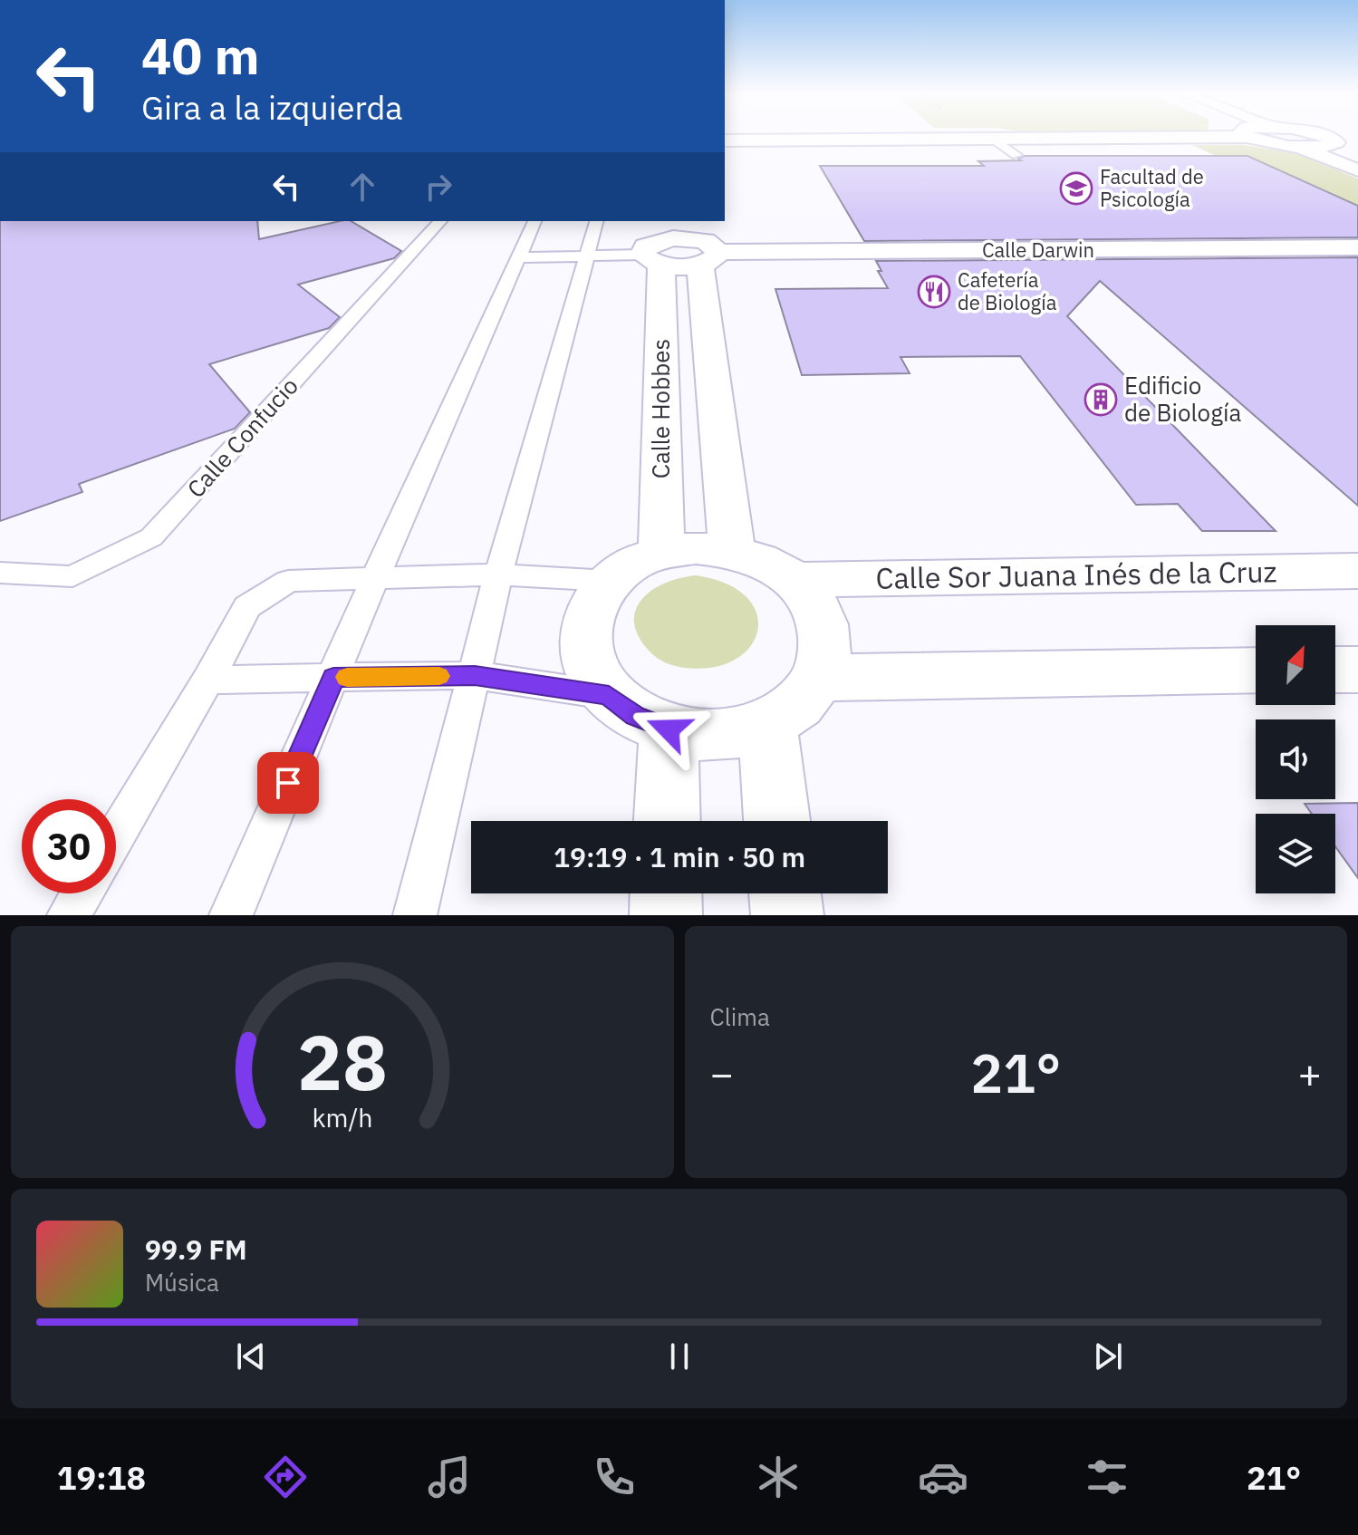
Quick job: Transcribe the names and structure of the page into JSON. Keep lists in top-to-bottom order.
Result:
{
  "streets": {
    "street": ["Calle Darwin", "Calle Hobbes", "Calle Sor Juana Inés de la Cruz"],
    "lane": ["Calle Confucio"]
  },
  "crossings": [
    ["Calle Darwin", "Calle Hobbes"],
    ["Calle Hobbes", "Calle Sor Juana Inés de la Cruz"]
  ],
  "places": {
    "school or university": ["Facultad de Psicología"],
    "restaurant": ["Cafetería de Biología"],
    "building": ["Edificio de Biología"]
  },
  "north": "top right",
  "page": {
    "turn": ["40 m", "Gira a la izquierda"],
    "limit": "30",
    "trip": "19:19 · 1 min · 50 m",
    "tile": "Clima",
    "heat": ["−", "21°", "+"],
    "song": ["99.9 FM", "Música"],
    "tabs": ["19:18", "21°"],
    "gauge": ["28", "km/h"]
  }
}
